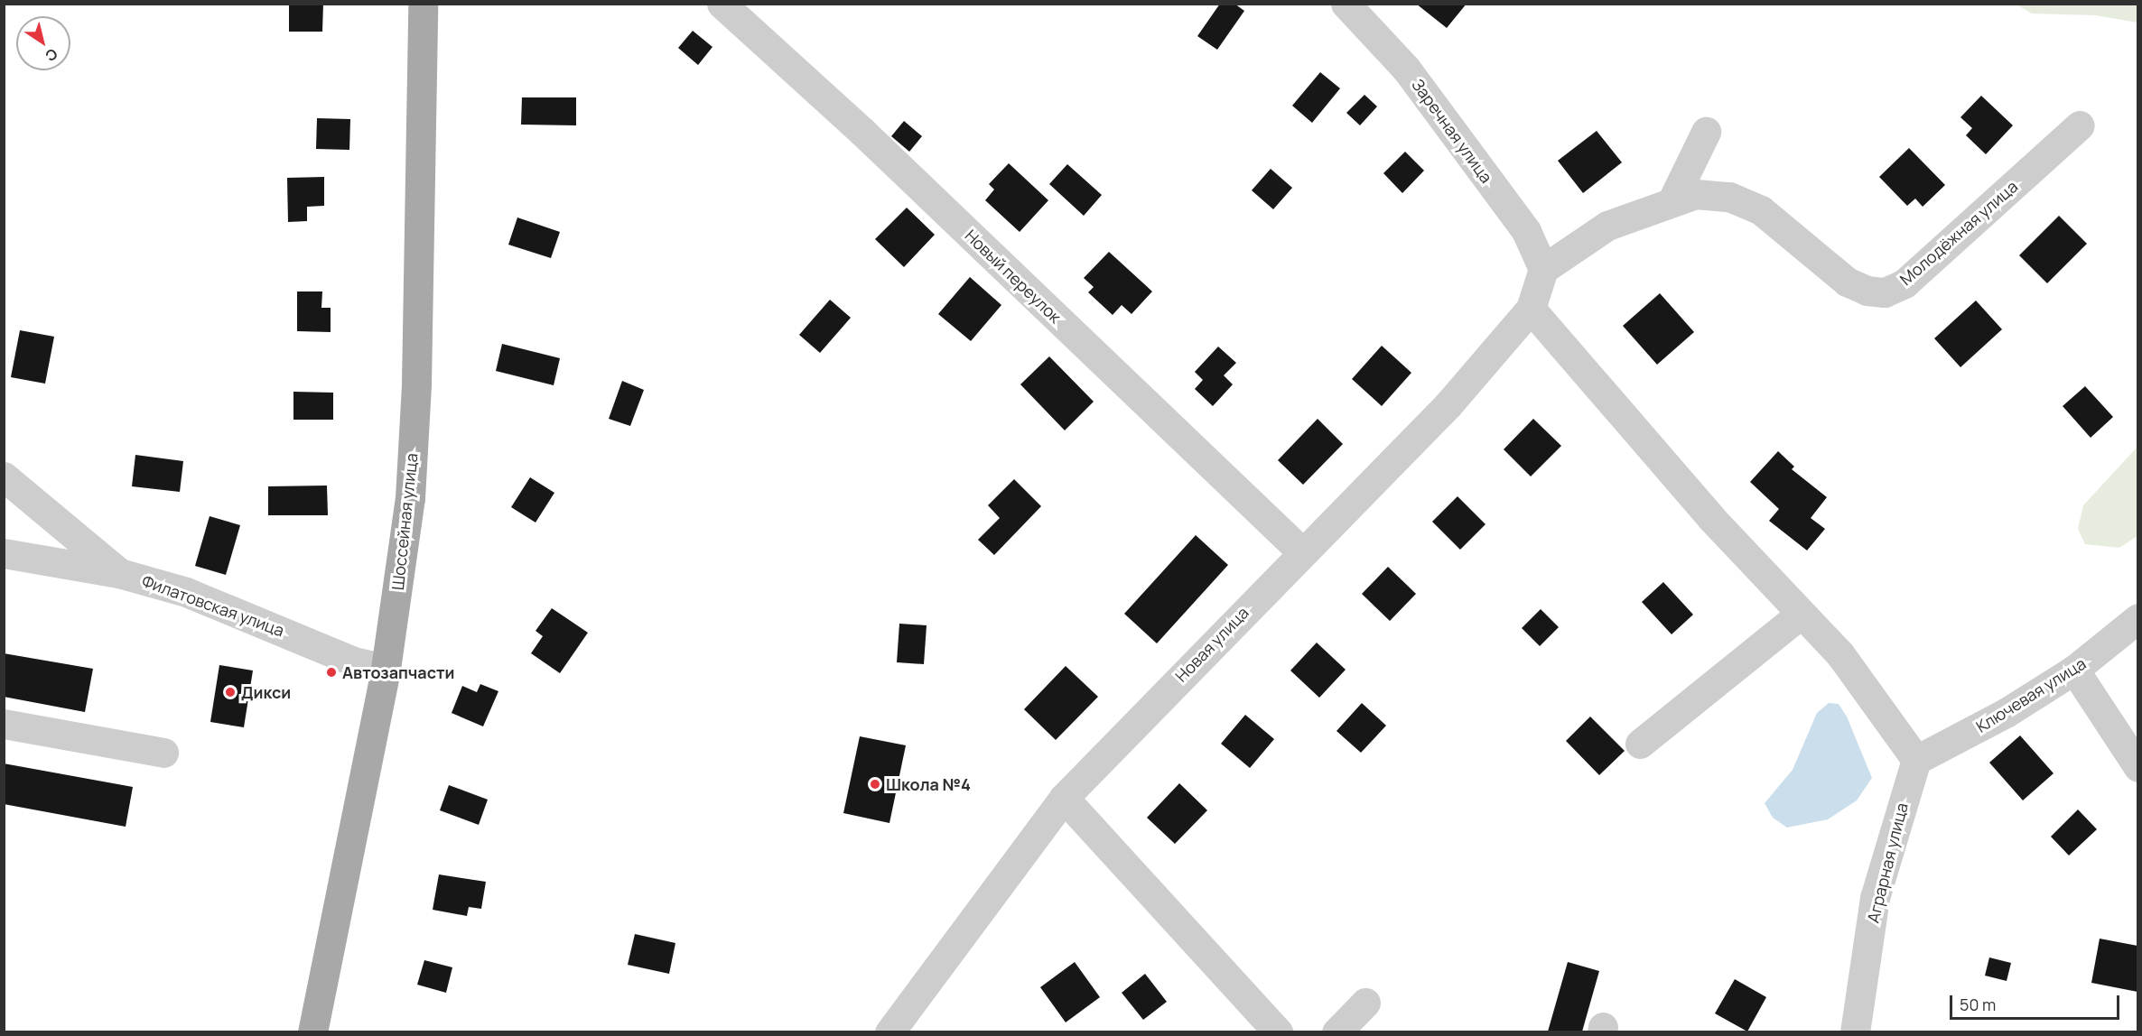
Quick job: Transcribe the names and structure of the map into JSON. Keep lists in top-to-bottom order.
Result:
{
  "streets": {
    "main road": ["Шоссейная улица"],
    "street": [
      "Заречная улица",
      "Молодёжная улица",
      "Новый переулок",
      "Филатовская улица",
      "Новая улица",
      "Ключевая улица",
      "Аграрная улица"
    ]
  },
  "crossings": [
    ["Заречная улица", "Молодёжная улица"],
    ["Заречная улица", "Новая улица"],
    ["Молодёжная улица", "Новая улица"],
    ["Новый переулок", "Новая улица"],
    ["Шоссейная улица", "Филатовская улица"],
    ["Ключевая улица", "Аграрная улица"]
  ],
  "places": ["Автозапчасти", "Дикси", "Школа №4"],
  "scale_bar": "50 m",
  "north": "bottom right"
}
